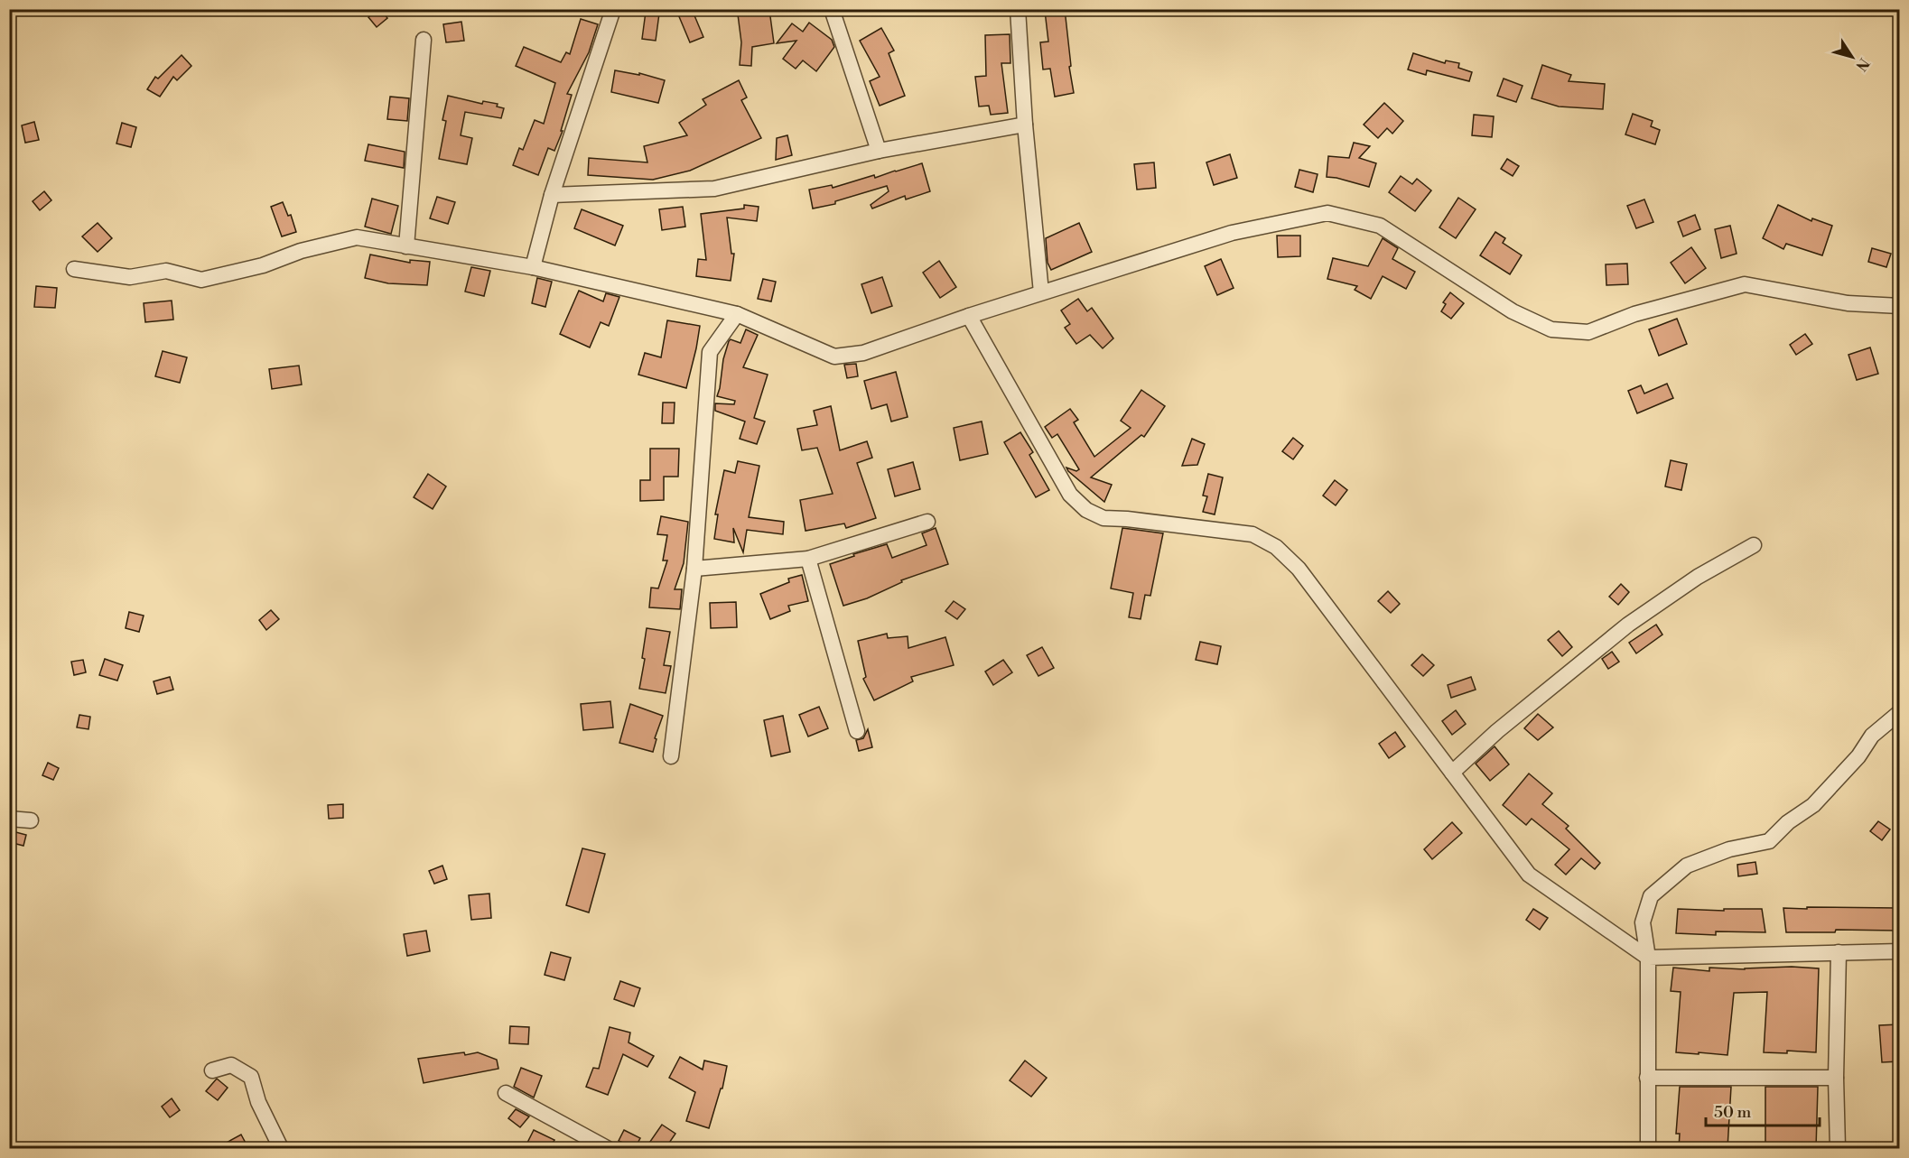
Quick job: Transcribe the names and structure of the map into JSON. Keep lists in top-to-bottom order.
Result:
{
  "scale_bar": "50 m",
  "north": "bottom right"
}
